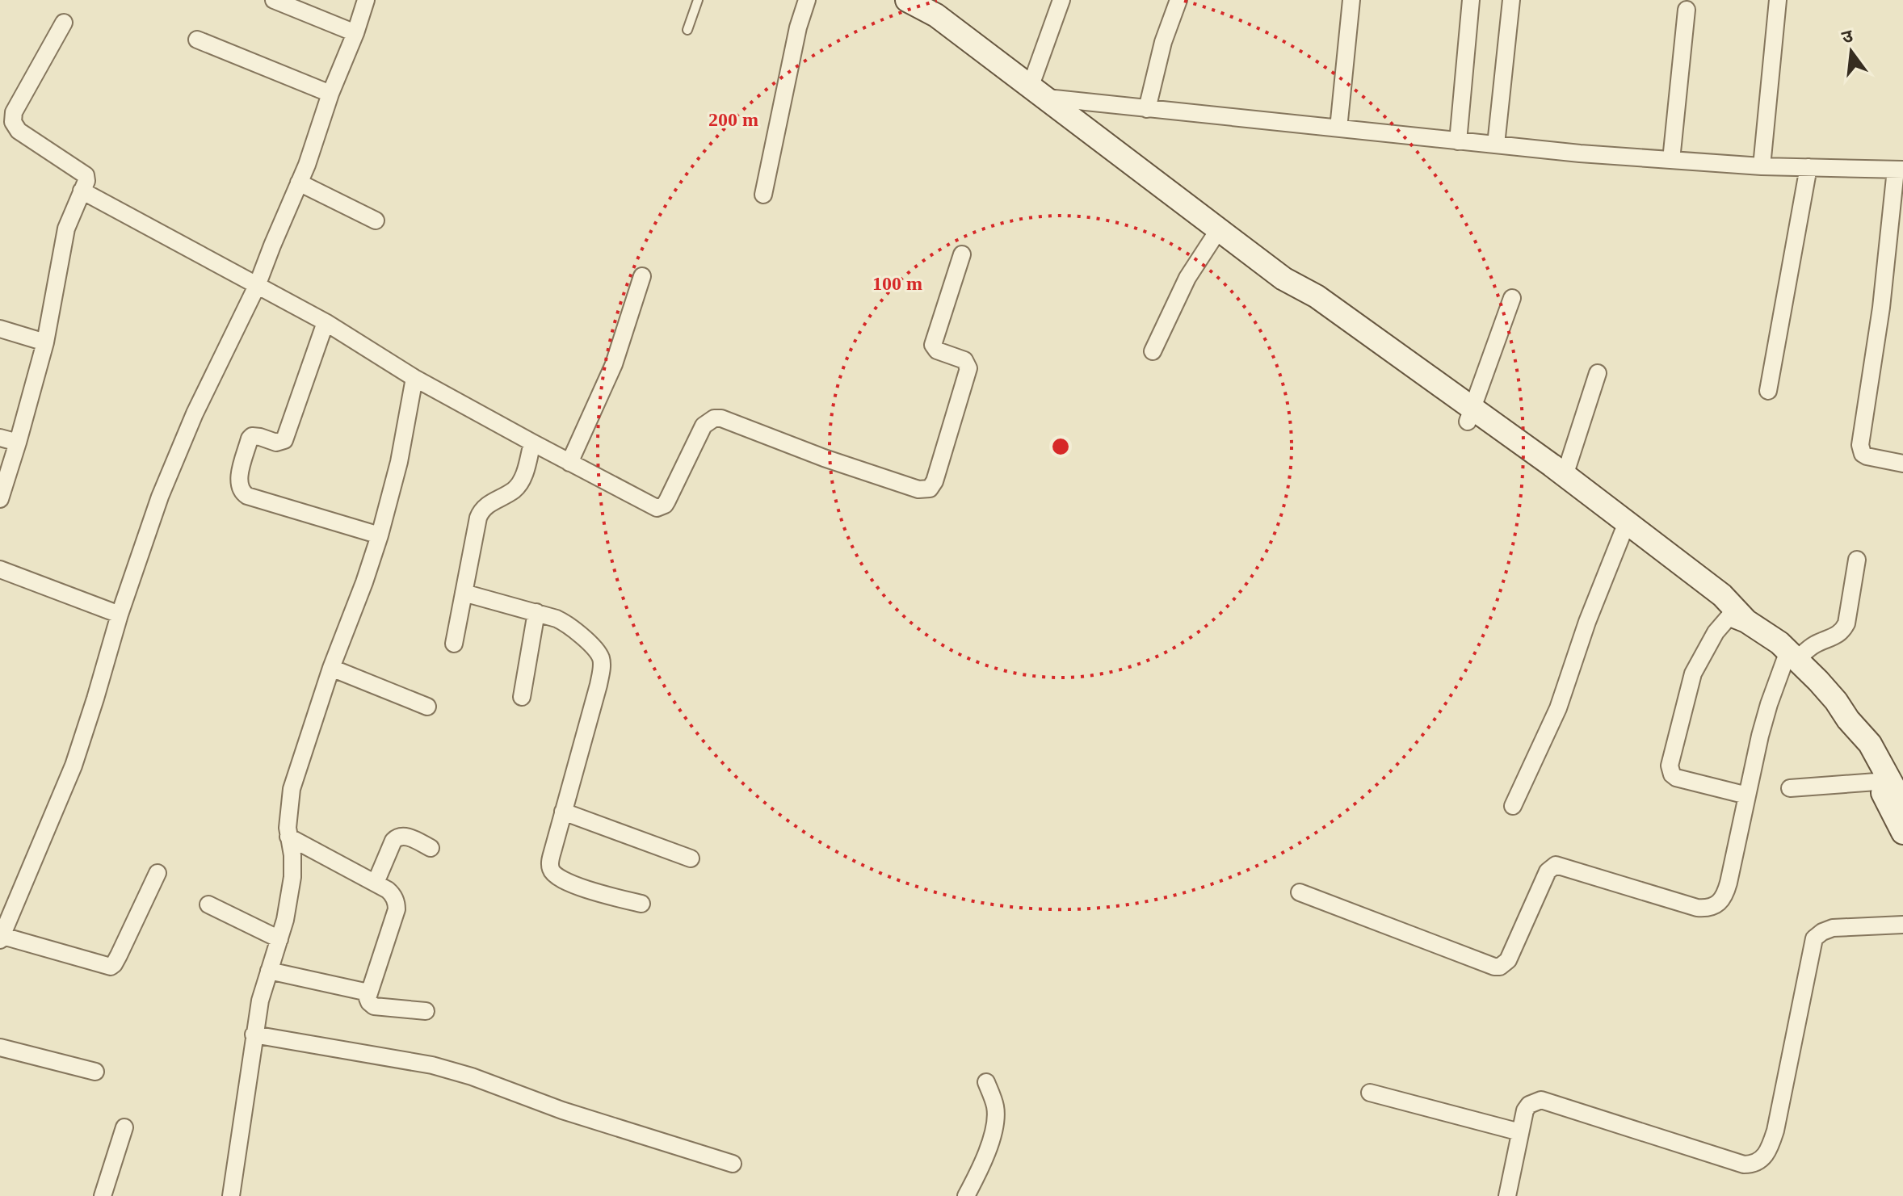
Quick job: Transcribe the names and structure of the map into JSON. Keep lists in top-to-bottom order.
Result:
{
  "north": "top",
  "rings": ["200 m", "100 m"]
}
